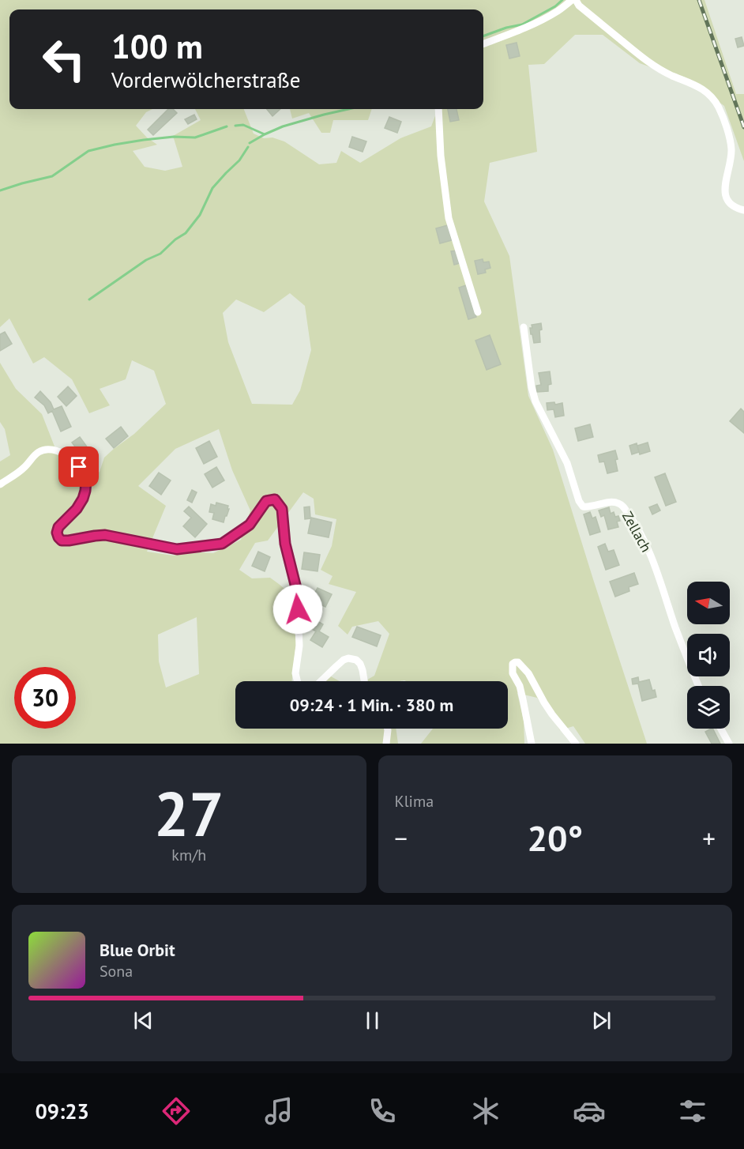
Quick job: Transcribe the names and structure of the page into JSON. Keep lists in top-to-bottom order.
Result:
{
  "streets": {
    "street": ["Zellach"]
  },
  "north": "left",
  "page": {
    "turn": ["100 m", "Vorderwölcherstraße"],
    "limit": "30",
    "trip": "09:24 · 1 Min. · 380 m",
    "tile": [
      ["27", "km/h"],
      "Klima"
    ],
    "heat": ["−", "20°", "+"],
    "song": ["Blue Orbit", "Sona"],
    "tabs": "09:23"
  }
}
